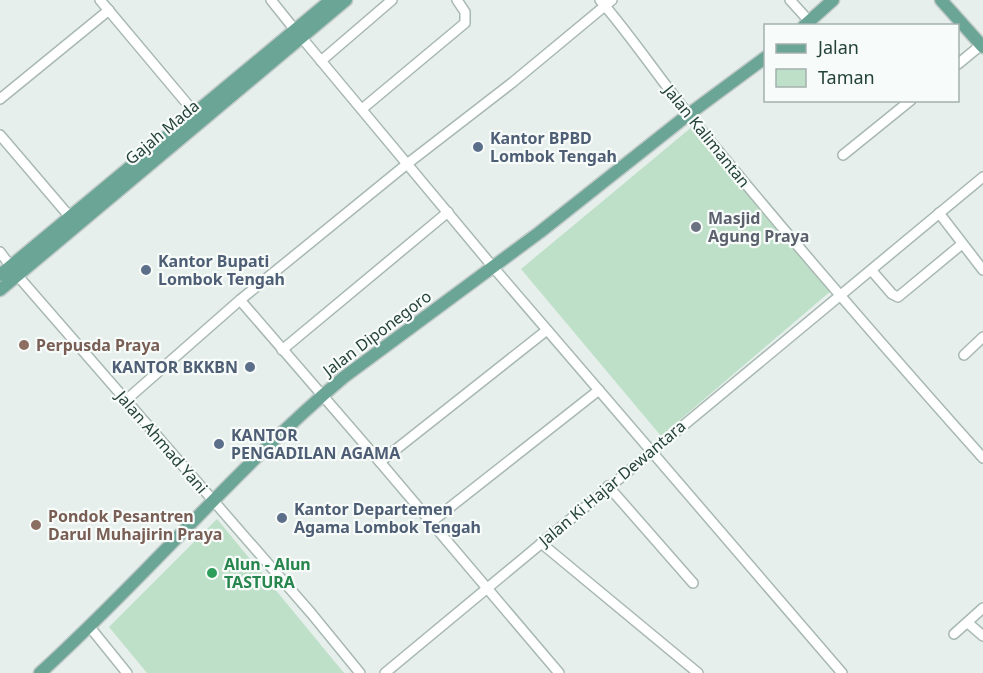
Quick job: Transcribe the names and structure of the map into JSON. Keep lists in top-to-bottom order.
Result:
{
  "streets": {
    "main road": ["Gajah Mada", "Jalan Diponegoro"],
    "street": ["Jalan Kalimantan", "Jalan Ahmad Yani", "Jalan Ki Hajar Dewantara"]
  },
  "crossings": [
    ["Gajah Mada", "Jalan Ahmad Yani"],
    ["Jalan Kalimantan", "Jalan Diponegoro"],
    ["Jalan Kalimantan", "Jalan Ki Hajar Dewantara"],
    ["Jalan Diponegoro", "Jalan Ahmad Yani"]
  ],
  "places": [
    "Kantor BPBD Lombok Tengah",
    "Masjid Agung Praya",
    "Kantor Bupati Lombok Tengah",
    "Perpusda Praya",
    "KANTOR BKKBN",
    "KANTOR PENGADILAN AGAMA",
    "Kantor Departemen Agama Lombok Tengah",
    "Pondok Pesantren Darul Muhajirin Praya",
    "Alun - Alun TASTURA"
  ],
  "legend": ["Jalan", "Taman"]
}
